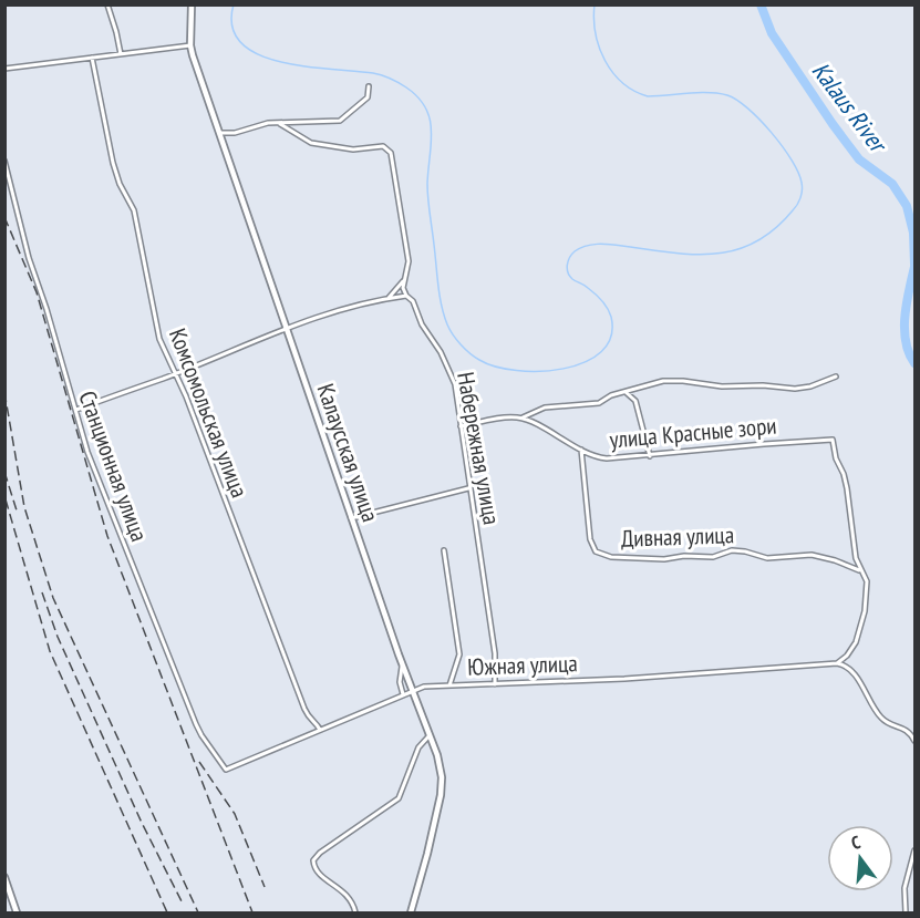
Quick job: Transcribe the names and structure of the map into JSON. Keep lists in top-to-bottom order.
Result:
{
  "streets": {
    "street": [
      "Комсомольская улица",
      "улица Красные зори",
      "Набережная улица",
      "Калаусская улица",
      "Станционная улица",
      "Дивная улица",
      "Южная улица"
    ]
  },
  "crossings": [
    ["Комсомольская улица", "Южная улица"],
    ["улица Красные зори", "Дивная улица"],
    ["Набережная улица", "Южная улица"],
    ["Калаусская улица", "Южная улица"],
    ["Станционная улица", "Южная улица"]
  ],
  "water": ["Kalaus River"],
  "north": "top"
}
